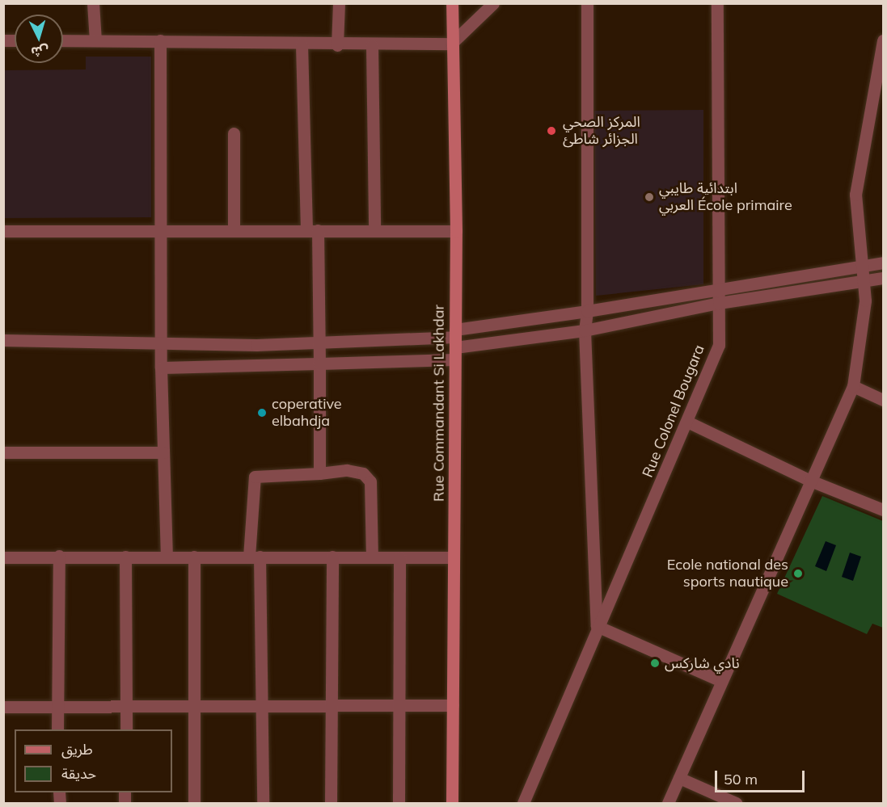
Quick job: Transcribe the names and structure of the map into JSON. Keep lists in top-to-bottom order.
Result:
{
  "streets": {
    "main road": ["Rue Commandant Si Lakhdar"],
    "street": ["Rue Colonel Bougara"]
  },
  "places": [
    "المركز الصحي الجزائر شاطئ",
    "ابتدائية طايبي العربي École primaire",
    "coperative elbahdja",
    "Ecole national des sports nautique",
    "نادي شاركس"
  ],
  "legend": ["طريق", "حديقة"],
  "scale_bar": "50 m",
  "north": "bottom"
}
